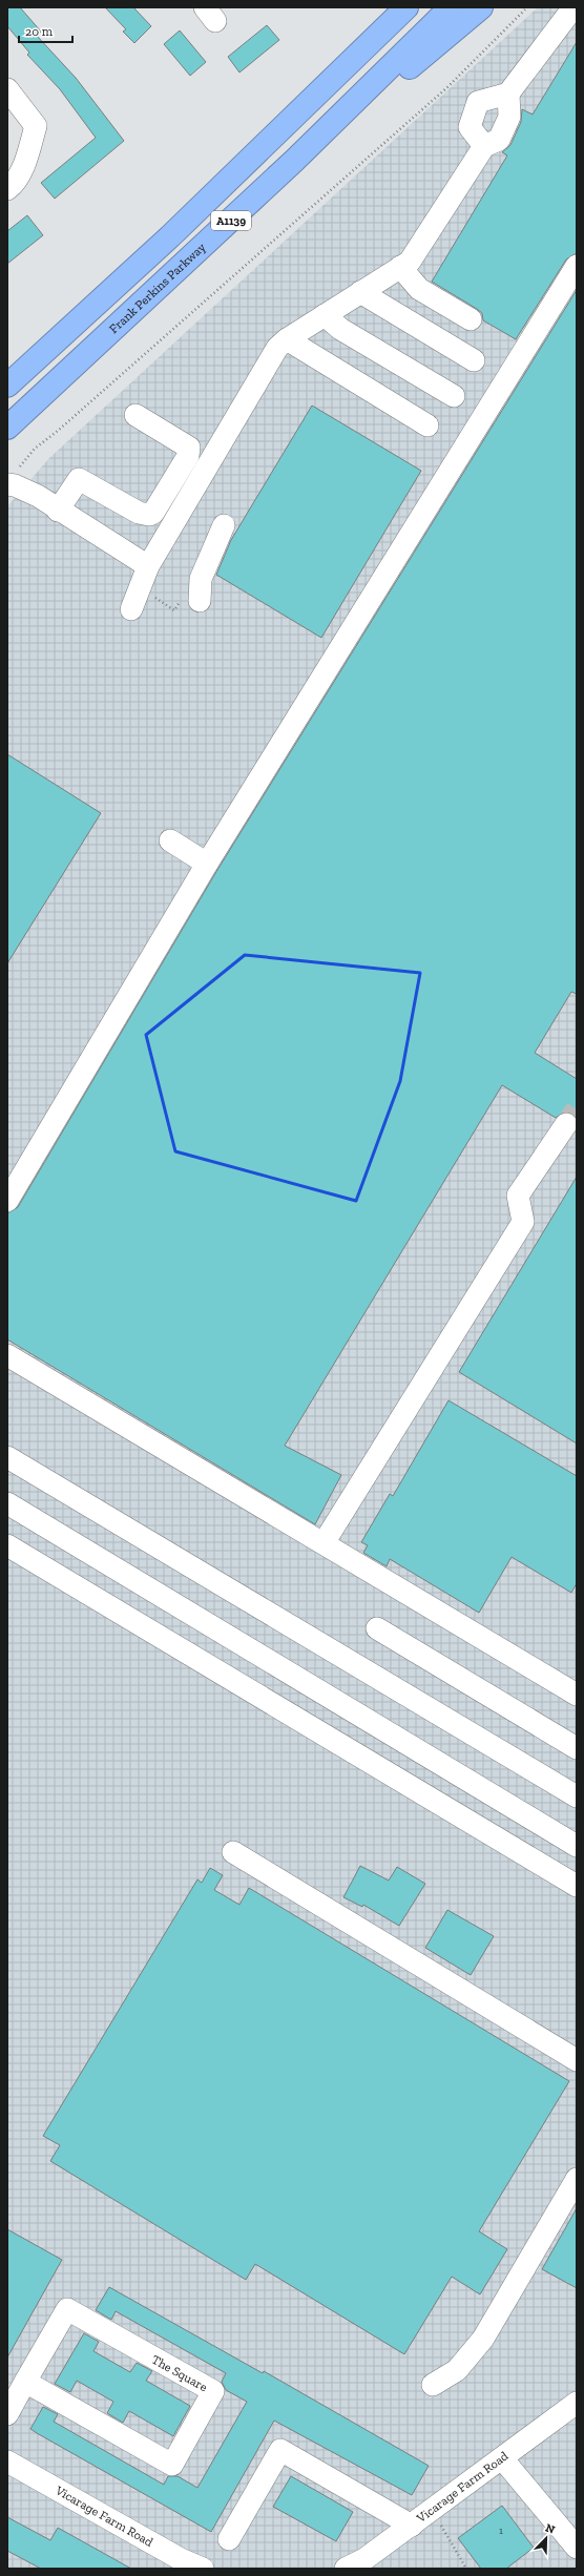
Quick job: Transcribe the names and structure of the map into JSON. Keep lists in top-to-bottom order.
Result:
{
  "streets": {
    "highway": ["A1139", "Frank Perkins Parkway"],
    "street": ["The Square", "Vicarage Farm Road"]
  },
  "house_numbers": ["1"],
  "scale_bar": "20 m",
  "north": "top right"
}
